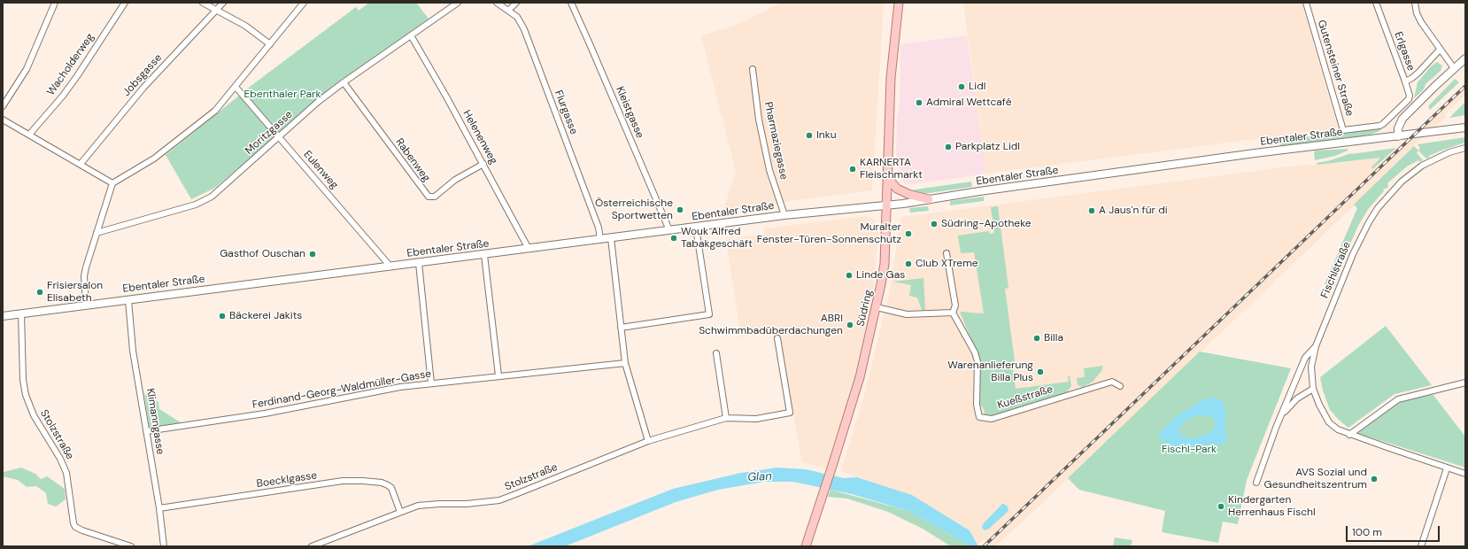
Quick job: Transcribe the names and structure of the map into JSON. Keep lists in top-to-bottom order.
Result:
{
  "streets": {
    "main road": ["Ebentaler Straße", "Südring"],
    "street": [
      "Erlgasse",
      "Wacholderweg",
      "Gutensteiner Straße",
      "Jobsgasse",
      "Flurgasse",
      "Kleistgasse",
      "Moritzgasse",
      "Helenenweg",
      "Pharmaziegasse",
      "Rabenweg",
      "Eulenweg",
      "Fischlstraße",
      "Ferdinand-Georg-Waldmüller-Gasse",
      "Kueßstraße",
      "Klimanngasse",
      "Stolzstraße",
      "Boecklgasse"
    ]
  },
  "crossings": [
    ["Erlgasse", "Gutensteiner Straße"],
    ["Flurgasse", "Ebentaler Straße"],
    ["Kleistgasse", "Ebentaler Straße"],
    ["Moritzgasse", "Helenenweg"],
    ["Moritzgasse", "Rabenweg"],
    ["Moritzgasse", "Eulenweg"],
    ["Helenenweg", "Ebentaler Straße"],
    ["Helenenweg", "Rabenweg"],
    ["Ebentaler Straße", "Pharmaziegasse"],
    ["Ebentaler Straße", "Eulenweg"],
    ["Ebentaler Straße", "Südring"],
    ["Ebentaler Straße", "Klimanngasse"],
    ["Ebentaler Straße", "Stolzstraße"],
    ["Ferdinand-Georg-Waldmüller-Gasse", "Klimanngasse"],
    ["Klimanngasse", "Boecklgasse"],
    ["Stolzstraße", "Boecklgasse"]
  ],
  "water": ["Glan"],
  "parks": ["Ebenthaler Park", "Fischl-Park"],
  "places": [
    "Lidl",
    "Admiral Wettcafé",
    "Inku",
    "Parkplatz Lidl",
    "KARNERTA Fleischmarkt",
    "Österreichische Sportwetten",
    "A Jaus'n für di",
    "Südring-Apotheke",
    "Muralter Fenster-Türen-Sonnenschutz",
    "Wouk Alfred Tabakgeschäft",
    "Gasthof Ouschan",
    "Club XTreme",
    "Linde Gas",
    "Frisiersalon Elisabeth",
    "Bäckerei Jakits",
    "ABRI Schwimmbadüberdachungen",
    "Billa",
    "Warenanlieferung Billa Plus",
    "AVS Sozial und Gesundheitszentrum",
    "Kindergarten Herrenhaus Fischl"
  ],
  "scale_bar": "100 m"
}
